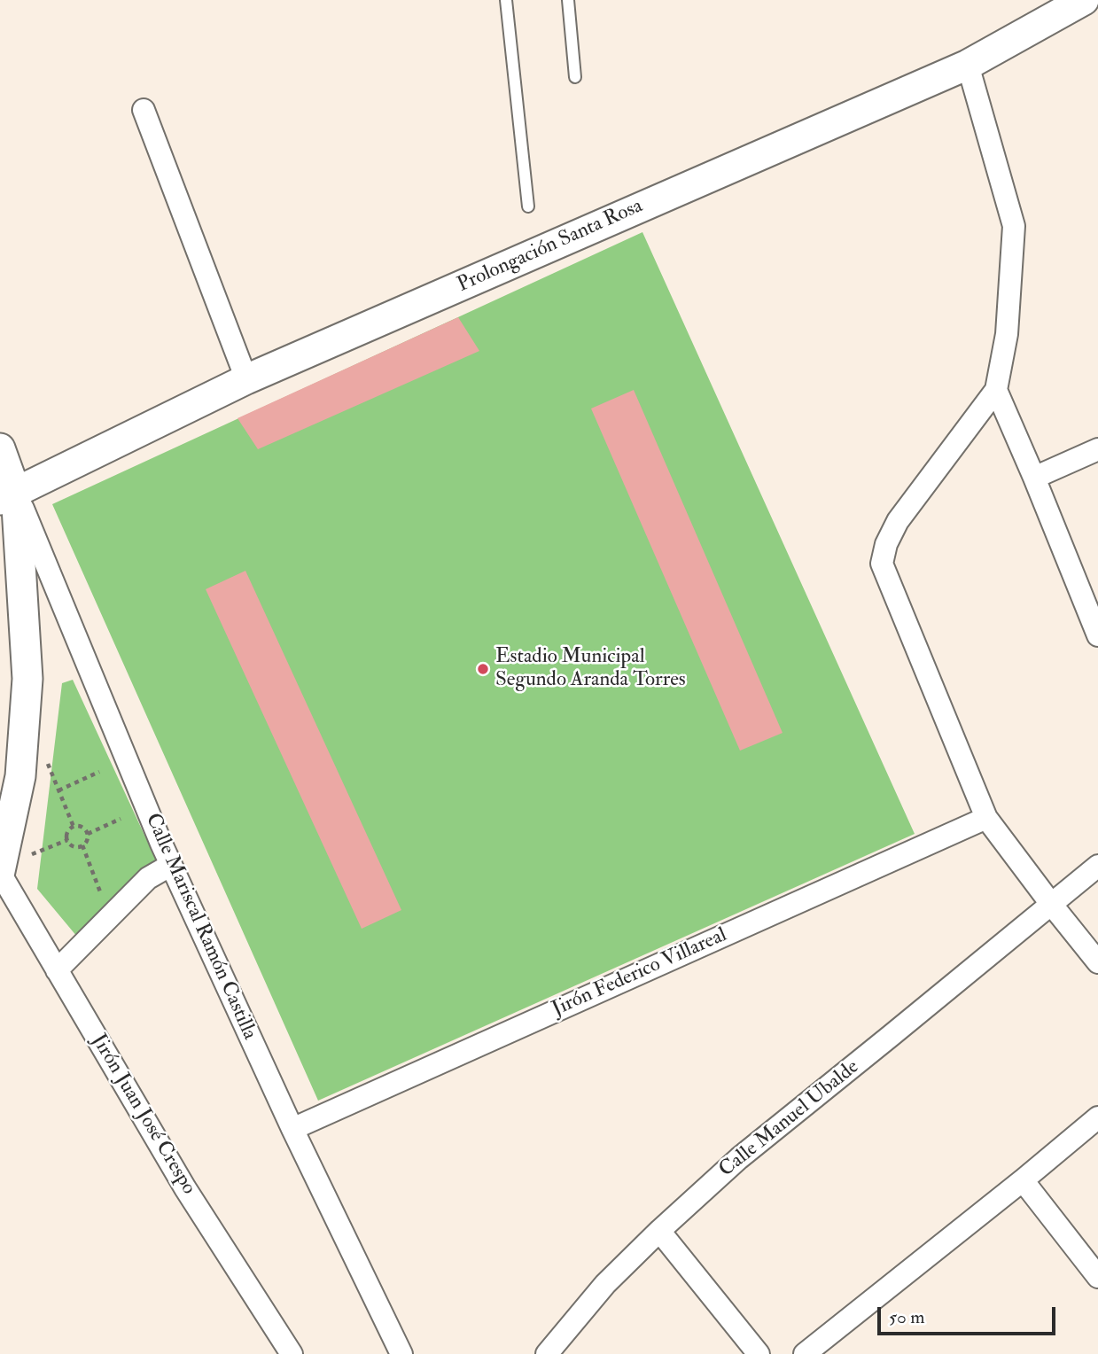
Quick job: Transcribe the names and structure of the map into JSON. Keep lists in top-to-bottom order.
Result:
{
  "streets": {
    "street": [
      "Prolongación Santa Rosa",
      "Calle Mariscal Ramón Castilla",
      "Jirón Federico Villareal",
      "Jirón Juan José Crespo",
      "Calle Manuel Ubalde"
    ]
  },
  "crossings": [
    ["Prolongación Santa Rosa", "Calle Mariscal Ramón Castilla"],
    ["Calle Mariscal Ramón Castilla", "Jirón Federico Villareal"]
  ],
  "places": ["Estadio Municipal Segundo Aranda Torres"],
  "scale_bar": "50 m"
}
